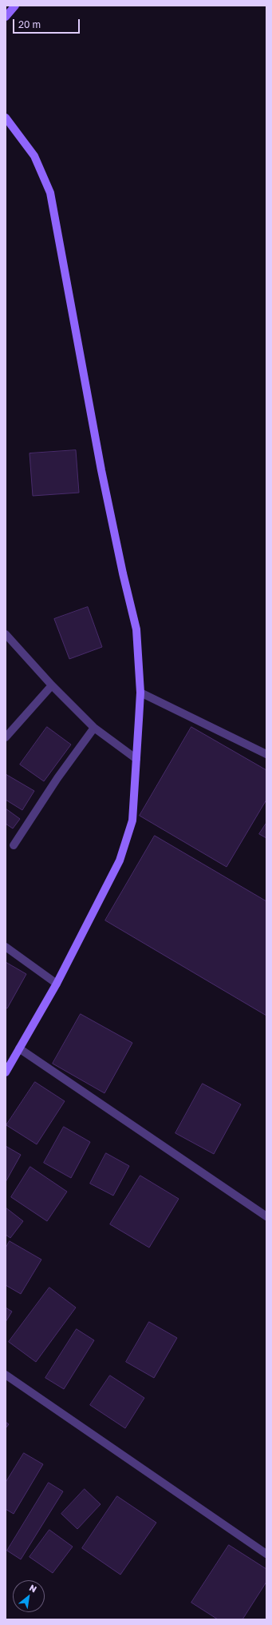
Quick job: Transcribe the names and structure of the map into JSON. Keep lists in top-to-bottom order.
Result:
{
  "scale_bar": "20 m",
  "north": "top right"
}
